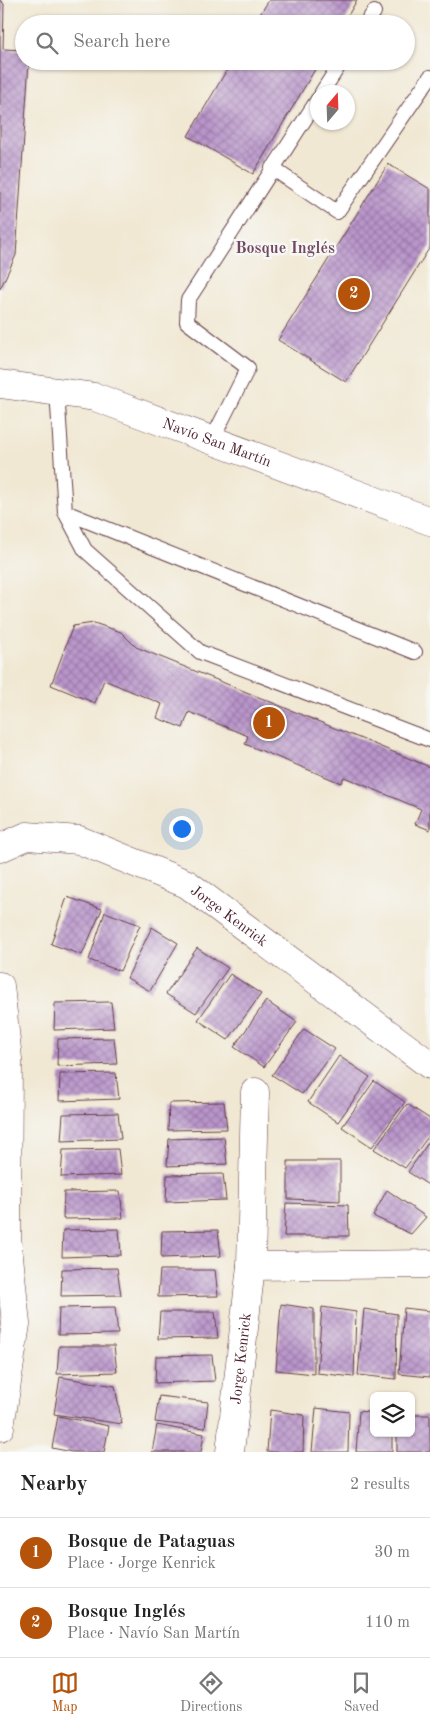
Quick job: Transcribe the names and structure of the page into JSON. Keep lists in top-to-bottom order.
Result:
{
  "streets": {
    "street": ["Navío San Martín", "Jorge Kenrick"]
  },
  "districts": ["Bosque Inglés"],
  "north": "top",
  "page": {
    "search": "Search here",
    "pins": ["2", "1"],
    "heading": ["Nearby", "2 results"],
    "list": [
      {
        "mark": "1",
        "name": "Bosque de Pataguas",
        "note": "Place · Jorge Kenrick",
        "value": "30 m"
      },
      {
        "mark": "2",
        "name": "Bosque Inglés",
        "note": "Place · Navío San Martín",
        "value": "110 m"
      }
    ],
    "nav": ["Map", "Directions", "Saved"]
  }
}
